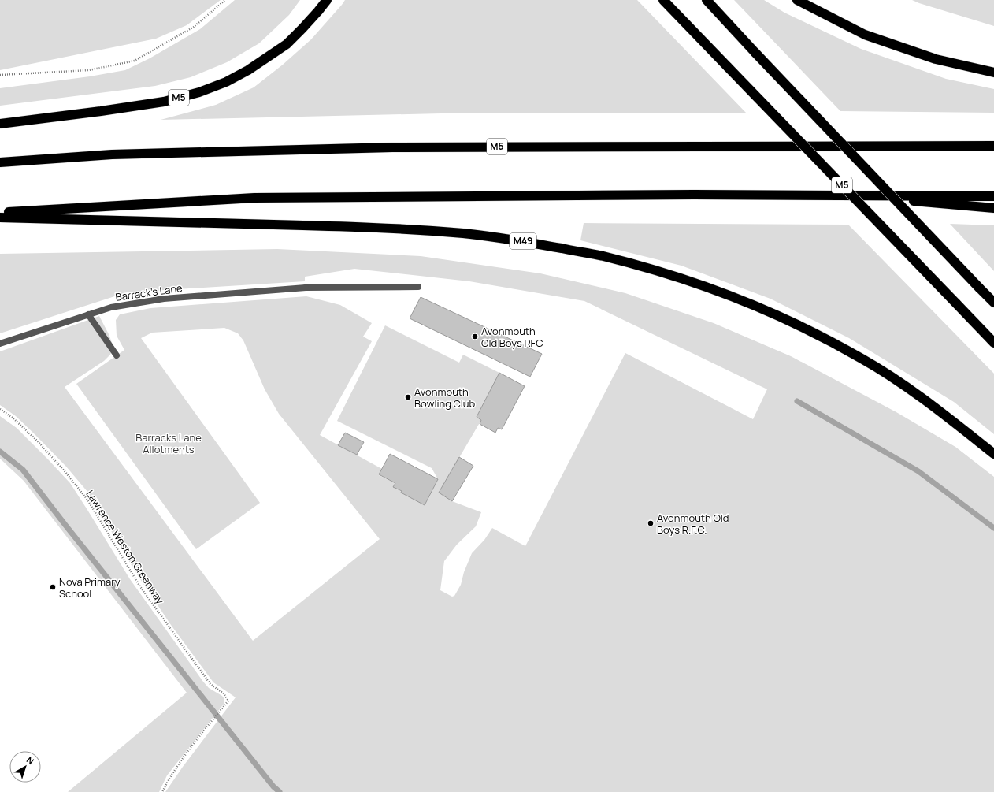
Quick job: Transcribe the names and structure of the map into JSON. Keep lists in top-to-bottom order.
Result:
{
  "streets": {
    "highway": ["M5", "M49"],
    "street": ["Barrack's Lane"],
    "path": ["Lawrence Weston Greenway"]
  },
  "parks": ["Barracks Lane Allotments"],
  "places": [
    "Avonmouth Old Boys RFC",
    "Avonmouth Bowling Club",
    "Avonmouth Old Boys R.F.C.",
    "Nova Primary School"
  ],
  "north": "top right"
}
